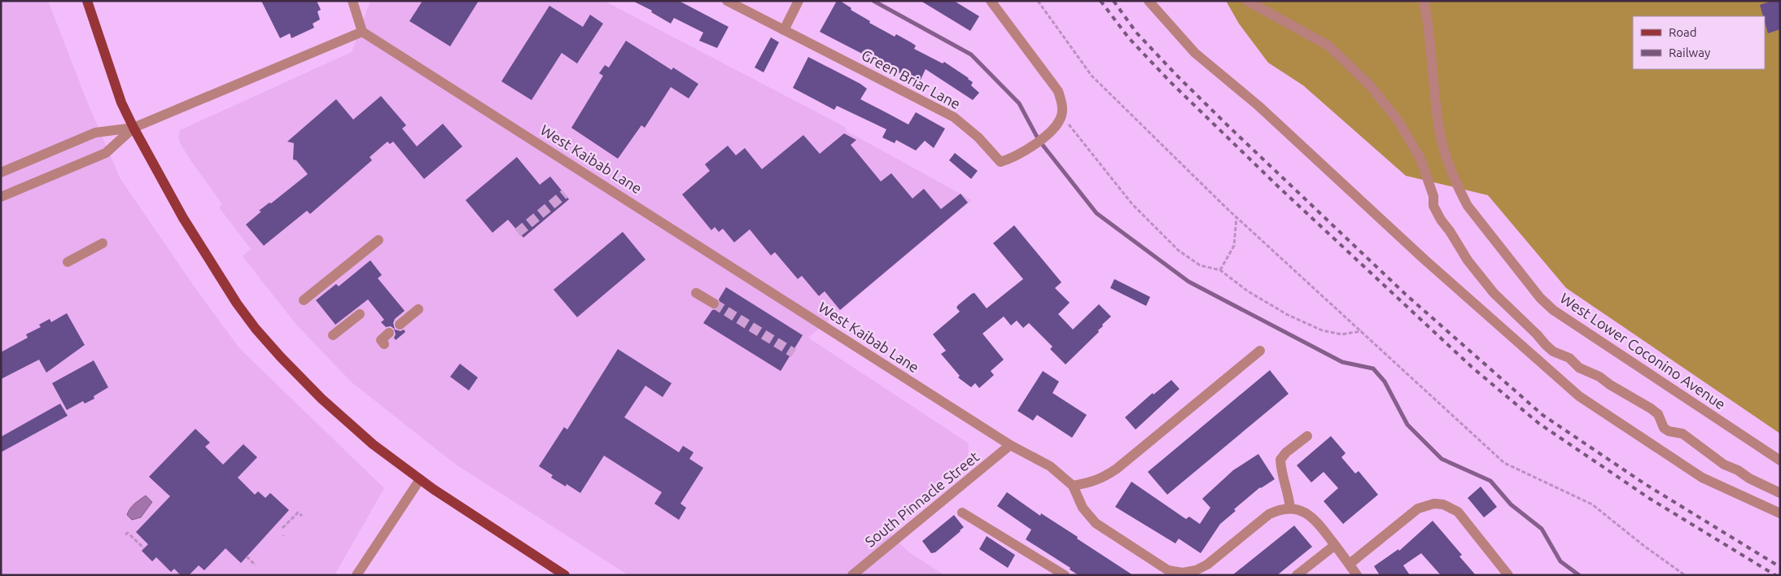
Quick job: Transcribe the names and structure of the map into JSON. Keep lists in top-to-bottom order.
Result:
{
  "streets": {
    "street": [
      "Green Briar Lane",
      "West Kaibab Lane",
      "West Lower Coconino Avenue",
      "South Pinnacle Street"
    ]
  },
  "crossings": [
    ["West Kaibab Lane", "South Pinnacle Street"]
  ],
  "legend": ["Road", "Railway"]
}
